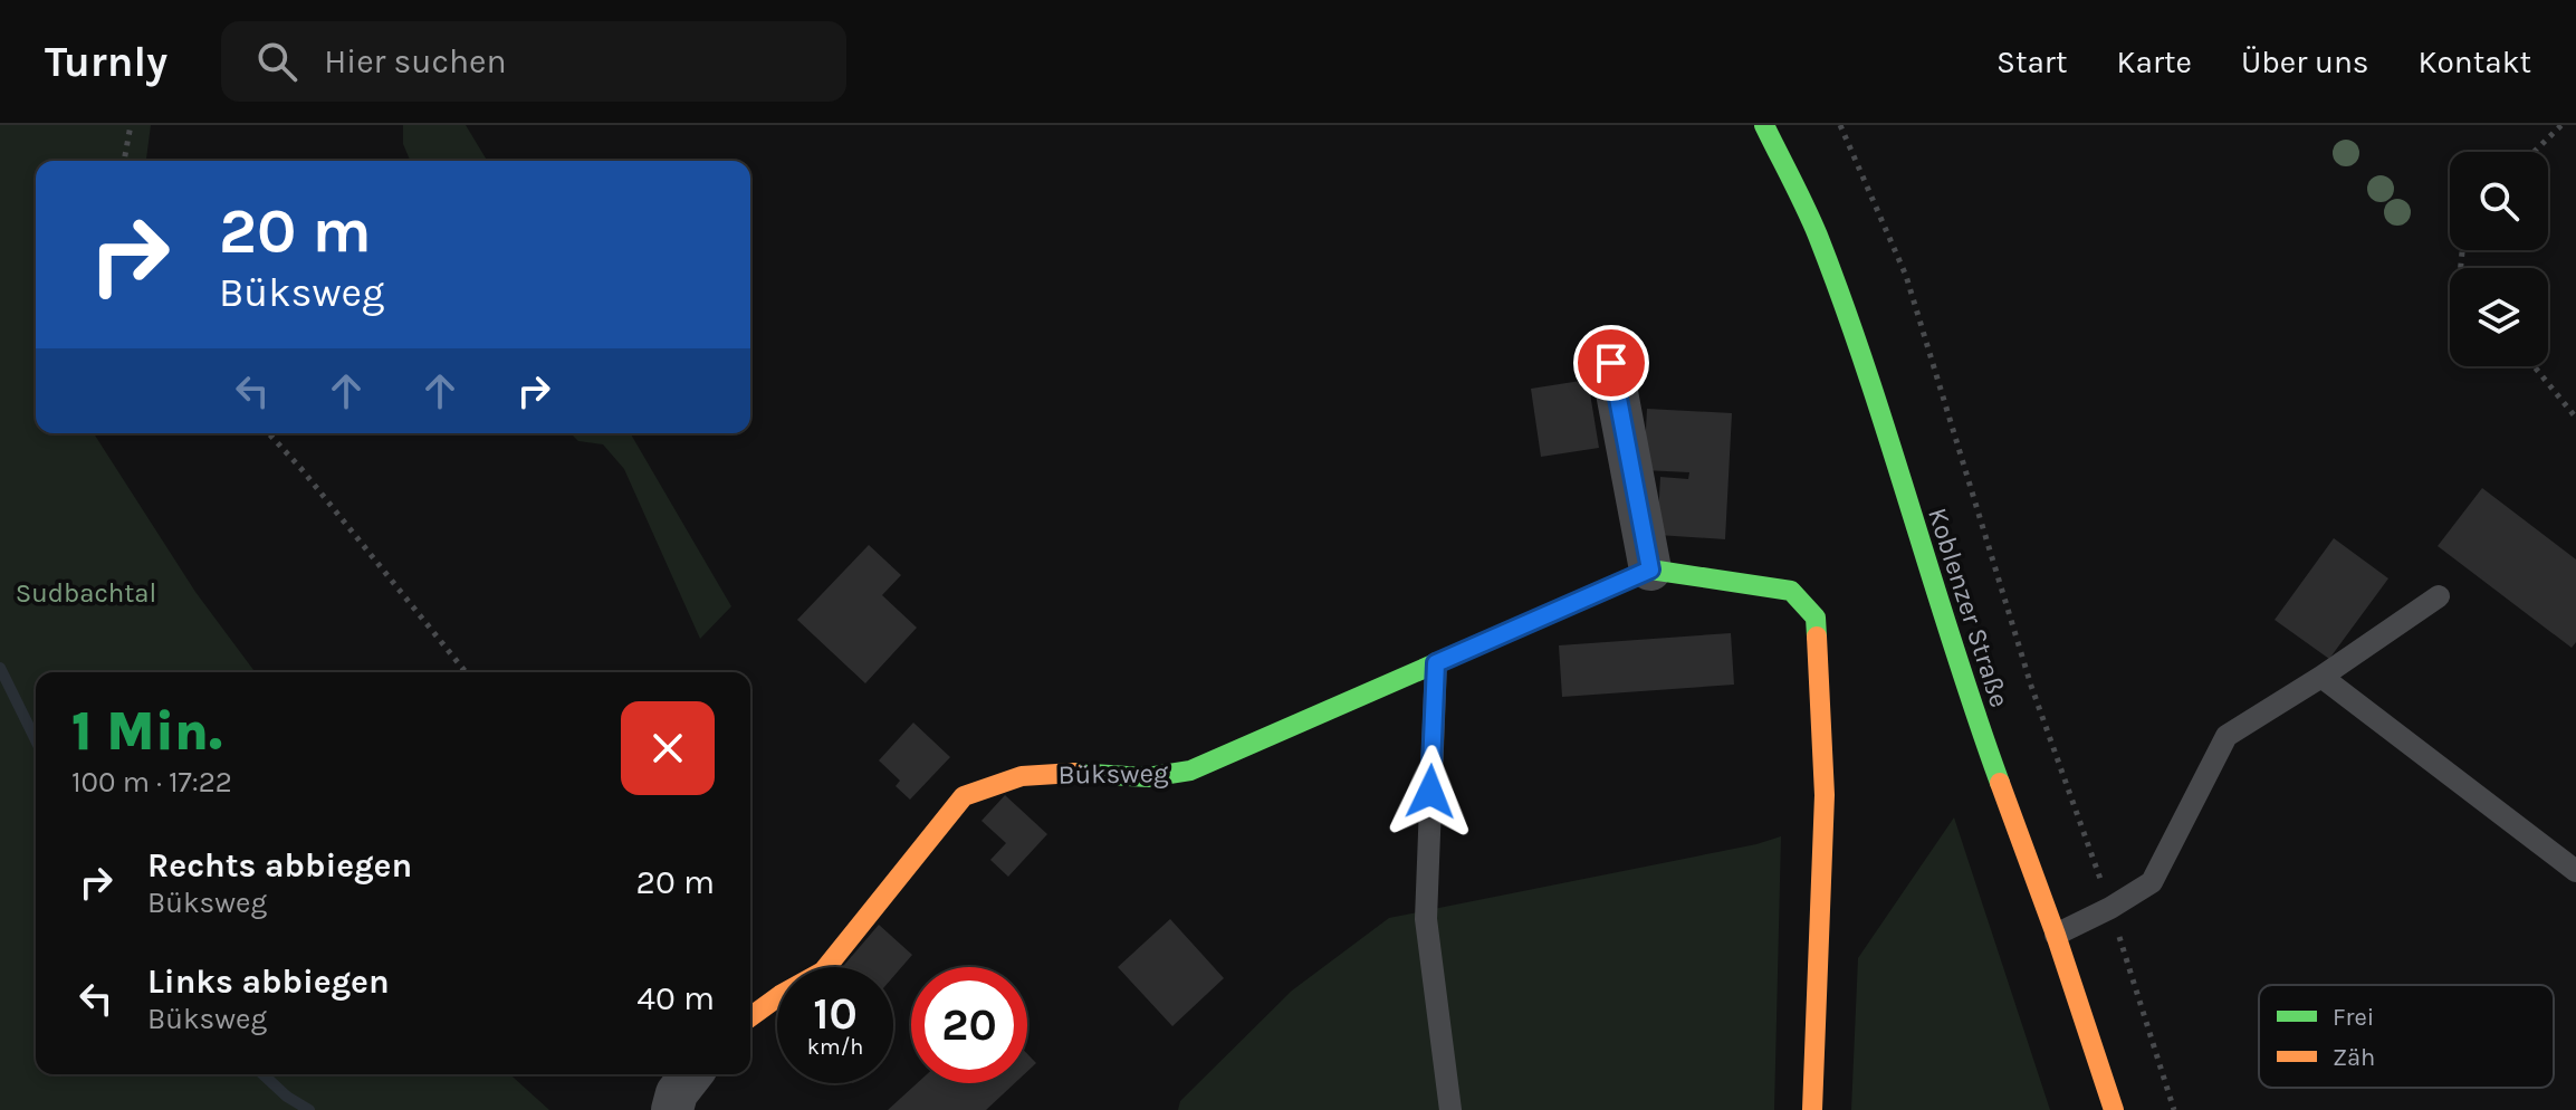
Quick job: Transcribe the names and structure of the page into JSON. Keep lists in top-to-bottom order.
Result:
{
  "streets": {
    "street": ["Koblenzer Straße", "Büksweg"]
  },
  "parks": ["Sudbachtal"],
  "legend": ["Frei", "Zäh"],
  "page": {
    "header": "Turnly",
    "search": "Hier suchen",
    "nav": [
      "Start",
      "Karte",
      "Über uns",
      "Kontakt"
    ],
    "turn": ["20 m", "Büksweg"],
    "heading": ["1 Min.", "100 m · 17:22"],
    "list": [
      {
        "name": "Rechts abbiegen",
        "note": "Büksweg",
        "value": "20 m"
      },
      {
        "name": "Links abbiegen",
        "note": "Büksweg",
        "value": "40 m"
      }
    ],
    "speed": "10 km/h",
    "limit": "20"
  }
}
